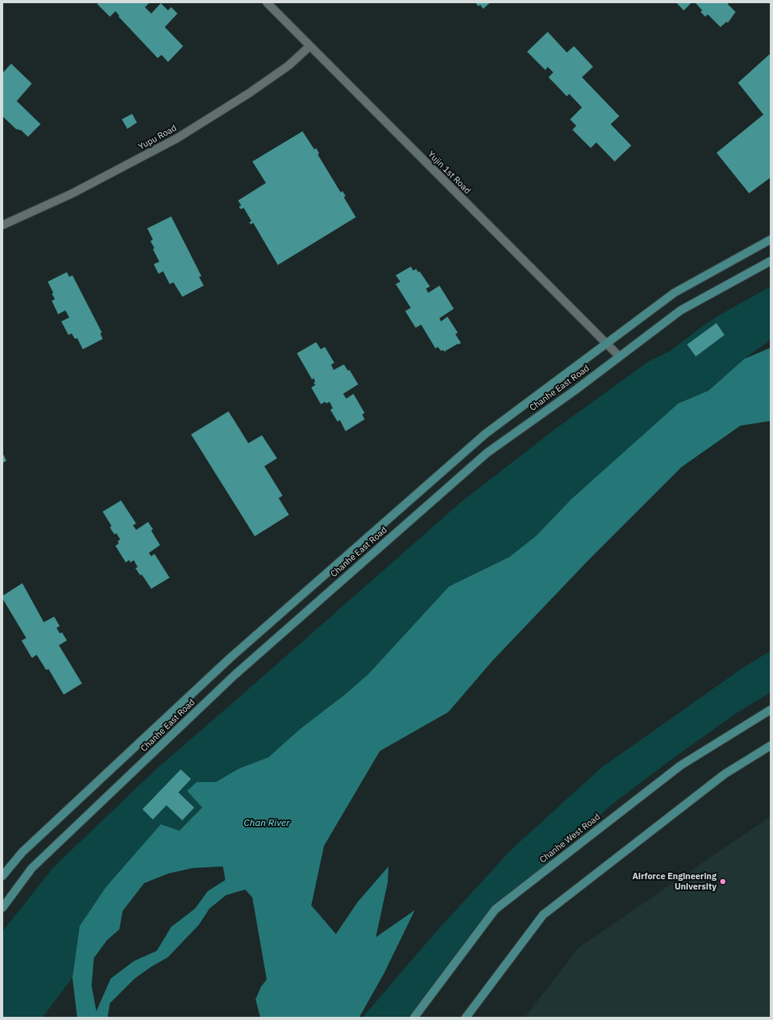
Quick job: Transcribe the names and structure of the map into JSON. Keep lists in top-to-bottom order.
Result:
{
  "streets": {
    "main road": ["Chanhe East Road", "Chanhe West Road"],
    "street": ["Yupu Road", "Yujin 1st Road"]
  },
  "crossings": [
    ["Yupu Road", "Yujin 1st Road"],
    ["Yujin 1st Road", "Chanhe East Road"]
  ],
  "water": ["Chan River"],
  "places": ["Airforce Engineering University"]
}
